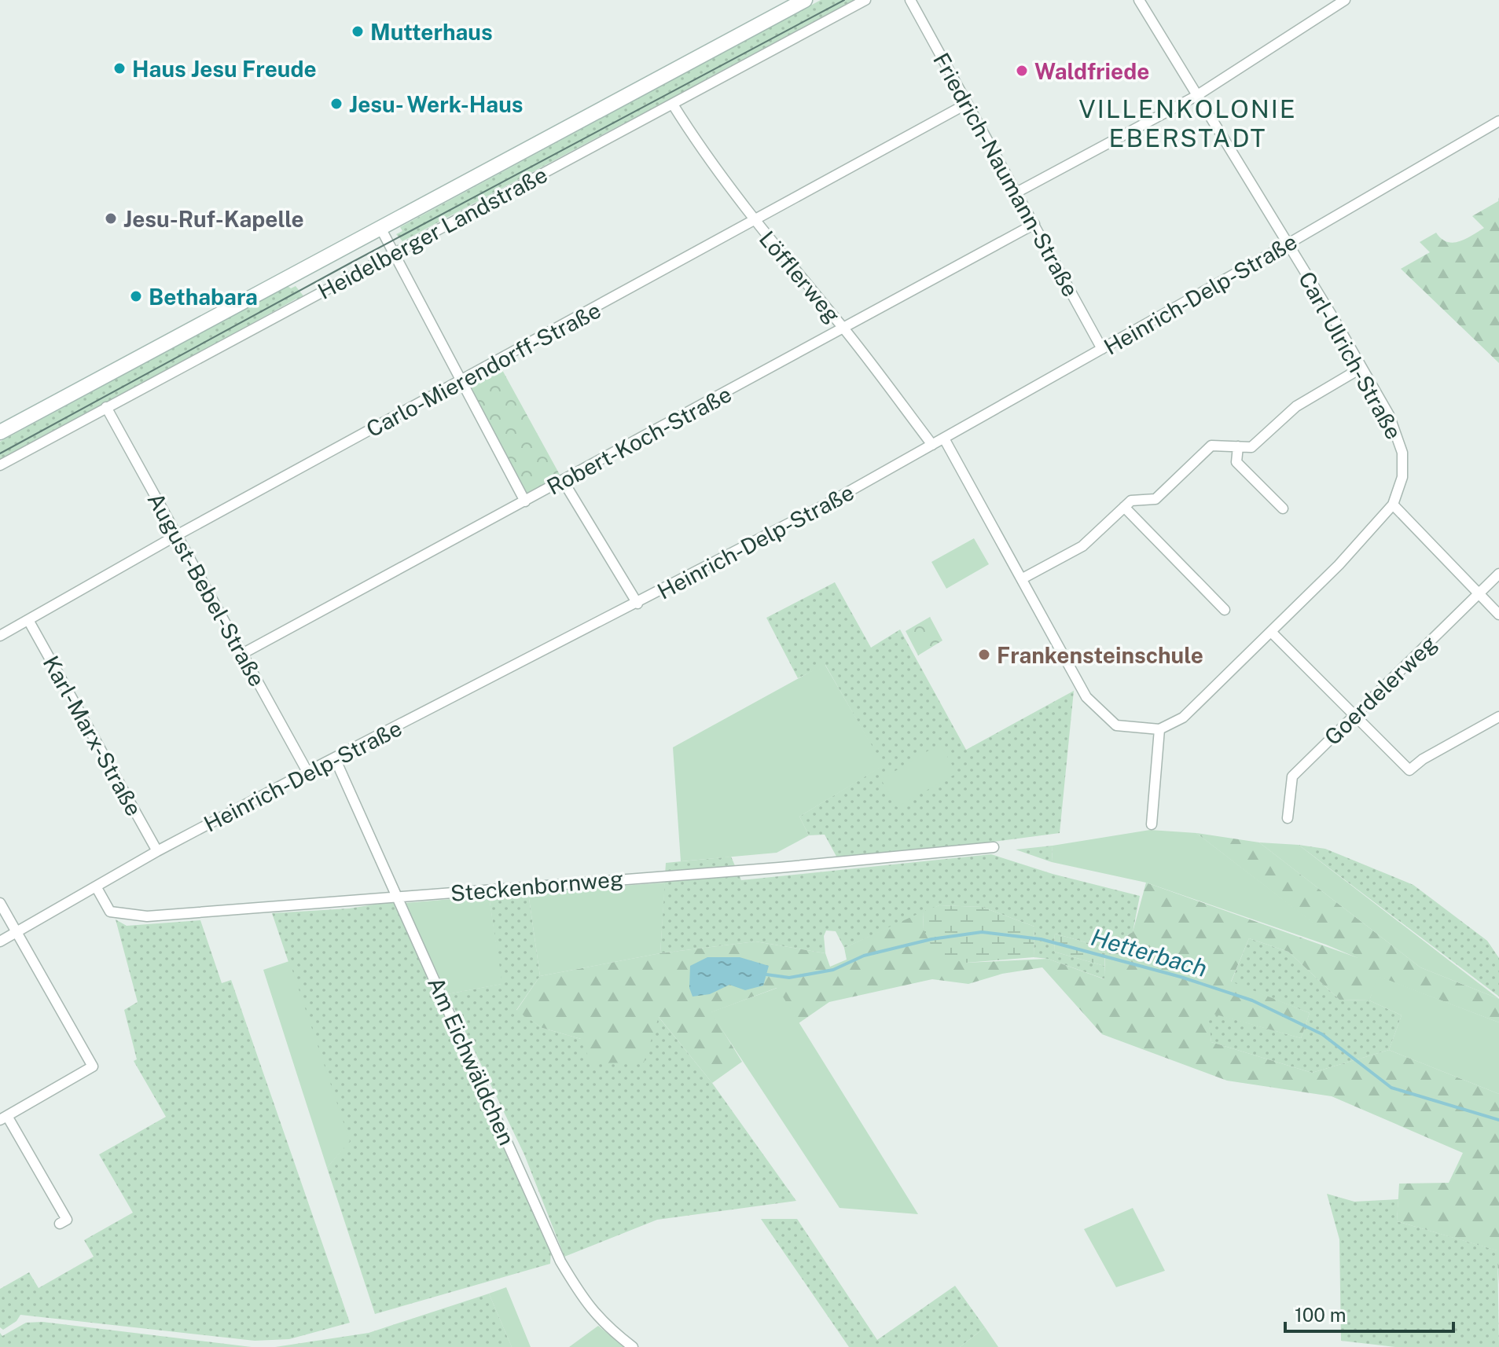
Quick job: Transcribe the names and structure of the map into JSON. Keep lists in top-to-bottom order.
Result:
{
  "streets": {
    "street": [
      "Friedrich-Naumann-Straße",
      "Heidelberger Landstraße",
      "Löfflerweg",
      "Heinrich-Delp-Straße",
      "Carl-Ulrich-Straße",
      "Carlo-Mierendorff-Straße",
      "Robert-Koch-Straße",
      "August-Bebel-Straße",
      "Goerdelerweg",
      "Karl-Marx-Straße",
      "Steckenbornweg",
      "Am Eichwäldchen"
    ]
  },
  "crossings": [
    ["Friedrich-Naumann-Straße", "Heinrich-Delp-Straße"],
    ["Friedrich-Naumann-Straße", "Carlo-Mierendorff-Straße"],
    ["Friedrich-Naumann-Straße", "Robert-Koch-Straße"],
    ["Heidelberger Landstraße", "Löfflerweg"],
    ["Heidelberger Landstraße", "August-Bebel-Straße"],
    ["Löfflerweg", "Heinrich-Delp-Straße"],
    ["Löfflerweg", "Carlo-Mierendorff-Straße"],
    ["Löfflerweg", "Robert-Koch-Straße"],
    ["Heinrich-Delp-Straße", "Carl-Ulrich-Straße"],
    ["Heinrich-Delp-Straße", "August-Bebel-Straße"],
    ["Heinrich-Delp-Straße", "Karl-Marx-Straße"],
    ["Heinrich-Delp-Straße", "Steckenbornweg"],
    ["Heinrich-Delp-Straße", "Am Eichwäldchen"],
    ["Carlo-Mierendorff-Straße", "August-Bebel-Straße"],
    ["Carlo-Mierendorff-Straße", "Karl-Marx-Straße"],
    ["Robert-Koch-Straße", "August-Bebel-Straße"],
    ["Steckenbornweg", "Am Eichwäldchen"]
  ],
  "districts": ["VILLENKOLONIE EBERSTADT"],
  "water": ["Hetterbach"],
  "places": [
    "Mutterhaus",
    "Haus Jesu Freude",
    "Waldfriede",
    "Jesu- Werk-Haus",
    "Jesu-Ruf-Kapelle",
    "Bethabara",
    "Frankensteinschule"
  ],
  "scale_bar": "100 m"
}
